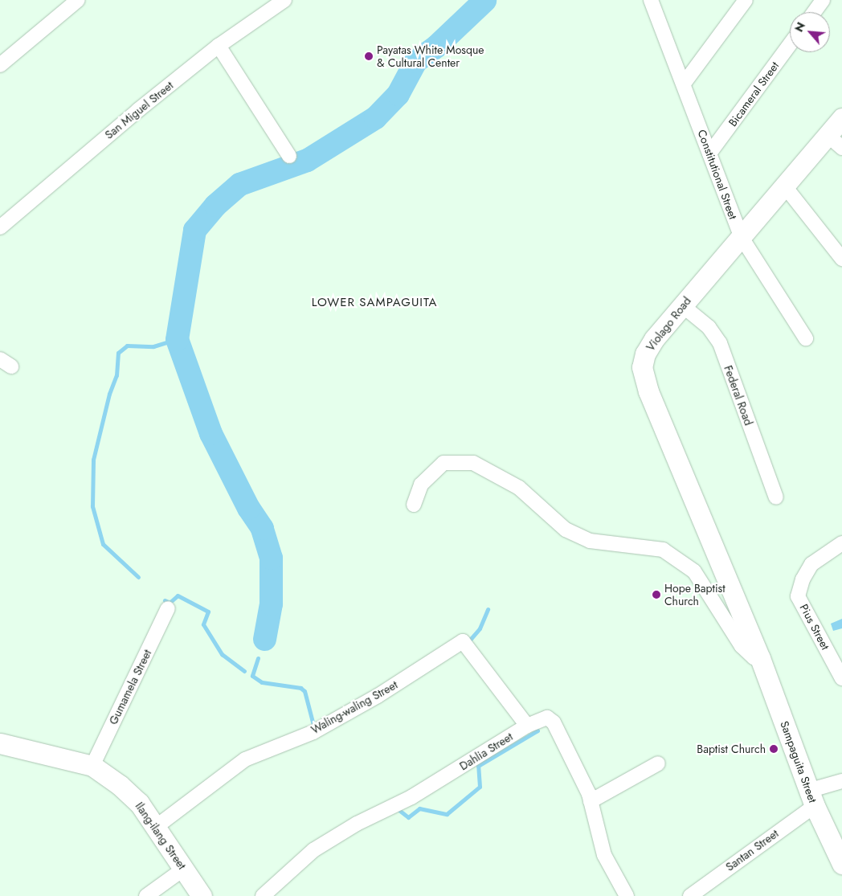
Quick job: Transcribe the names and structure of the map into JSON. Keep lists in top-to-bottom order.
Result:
{
  "streets": {
    "street": [
      "Bicameral Street",
      "San Miguel Street",
      "Constitutional Street",
      "Violago Road",
      "Federal Road",
      "Pius Street",
      "Gumamela Street",
      "Waling-waling Street",
      "Dahlia Street",
      "Sampaguita Street",
      "Ilang-ilang Street",
      "Santan Street"
    ]
  },
  "crossings": [
    ["Bicameral Street", "Constitutional Street"],
    ["Constitutional Street", "Violago Road"],
    ["Violago Road", "Federal Road"],
    ["Violago Road", "Sampaguita Street"],
    ["Gumamela Street", "Ilang-ilang Street"],
    ["Waling-waling Street", "Dahlia Street"],
    ["Waling-waling Street", "Ilang-ilang Street"],
    ["Sampaguita Street", "Santan Street"]
  ],
  "districts": ["LOWER SAMPAGUITA"],
  "places": ["Payatas White Mosque & Cultural Center", "Hope Baptist Church", "Baptist Church"],
  "north": "top left"
}
